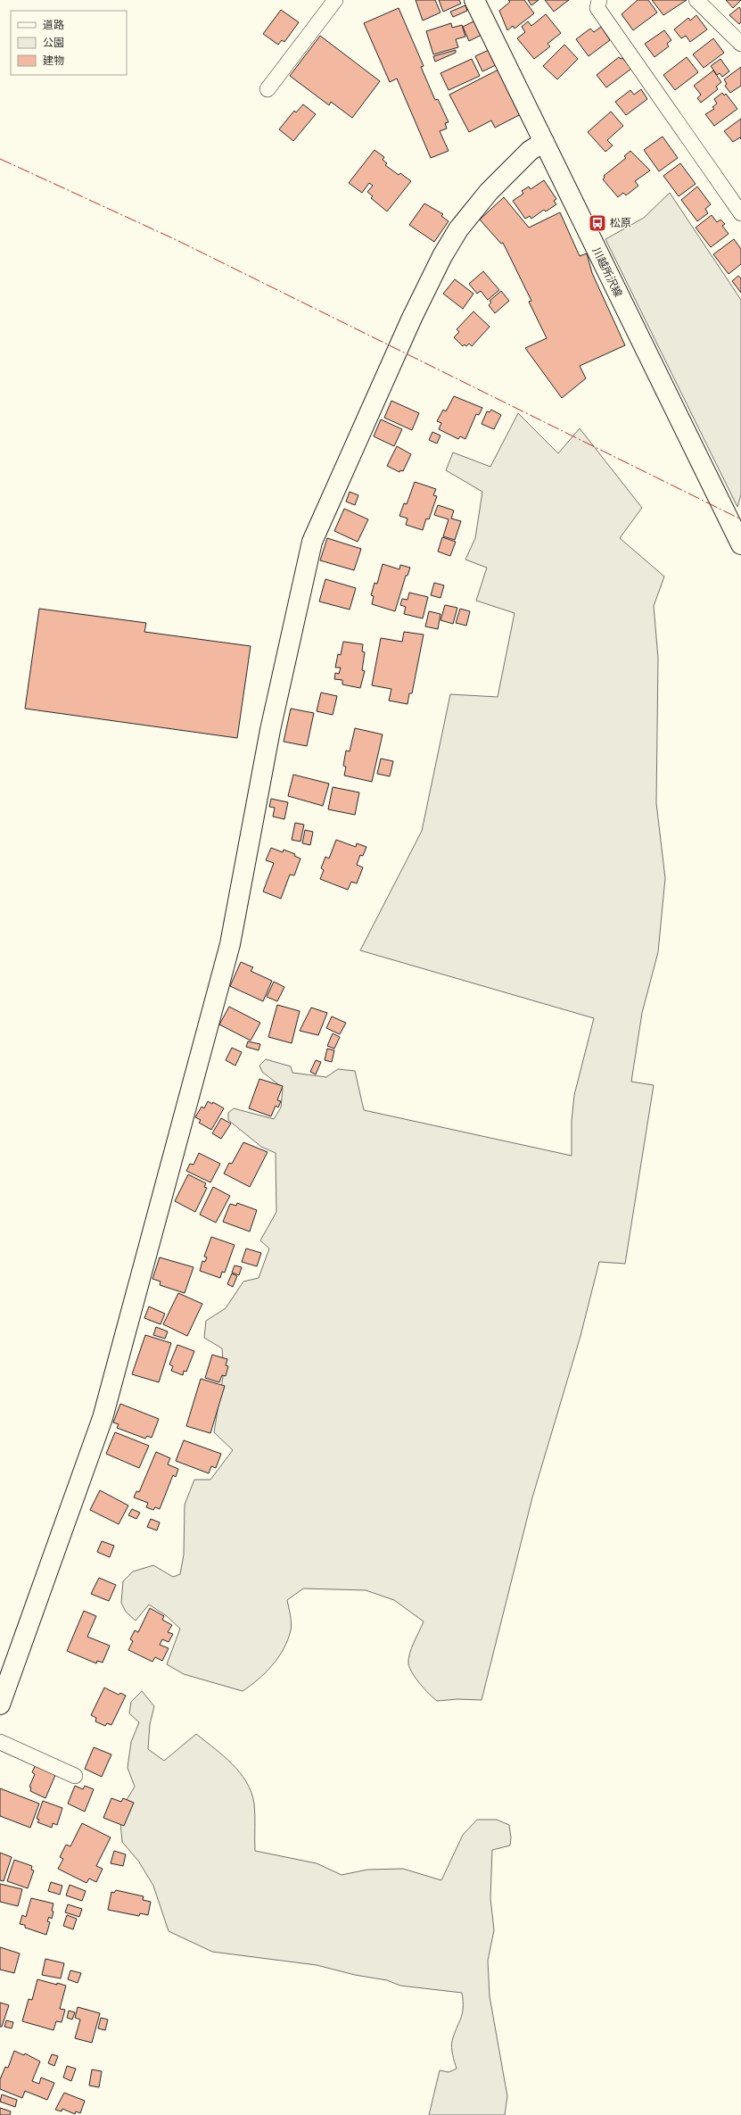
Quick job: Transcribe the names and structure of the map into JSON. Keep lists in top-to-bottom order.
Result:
{
  "streets": {
    "street": ["川越所沢線"]
  },
  "places": {
    "bus stop": ["松原"]
  },
  "legend": ["道路", "公園", "建物"]
}
